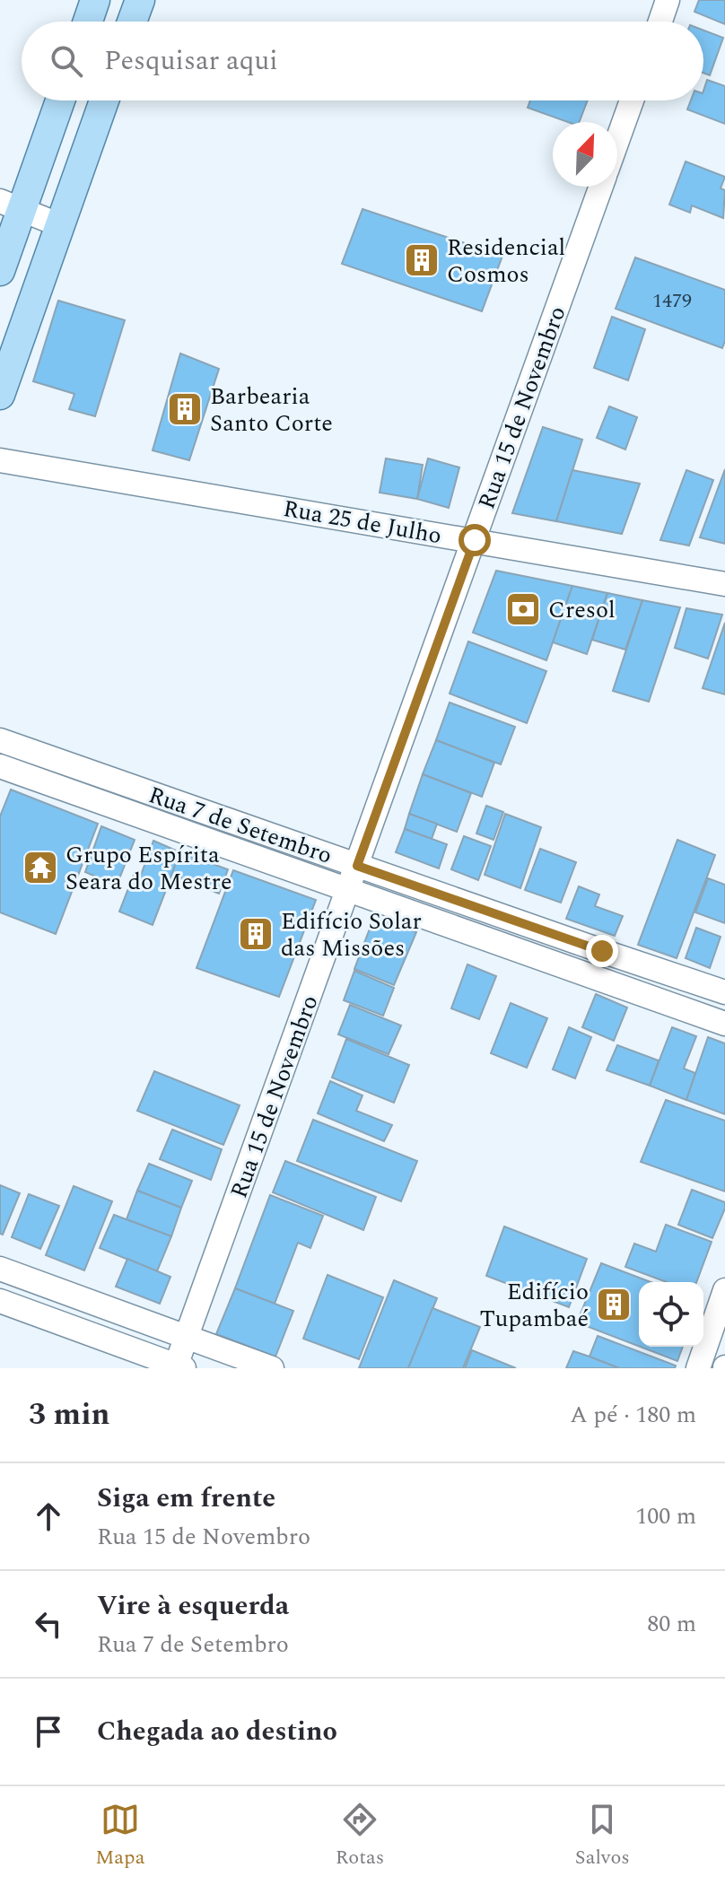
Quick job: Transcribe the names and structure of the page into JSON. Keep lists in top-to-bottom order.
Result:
{
  "streets": {
    "street": ["Rua 15 de Novembro", "Rua 25 de Julho", "Rua 7 de Setembro"]
  },
  "crossings": [
    ["Rua 15 de Novembro", "Rua 25 de Julho"],
    ["Rua 15 de Novembro", "Rua 7 de Setembro"]
  ],
  "places": {
    "building": [
      "Residencial Cosmos",
      "Barbearia Santo Corte",
      "Edifício Solar das Missões",
      "Edifício Tupambaé"
    ],
    "bank": ["Cresol"],
    "temple": ["Grupo Espírita Seara do Mestre"]
  },
  "house_numbers": ["1479"],
  "north": "top right",
  "page": {
    "search": "Pesquisar aqui",
    "heading": ["3 min", "A pé · 180 m"],
    "list": [
      ["Siga em frente", "Rua 15 de Novembro", "100 m"],
      ["Vire à esquerda", "Rua 7 de Setembro", "80 m"],
      "Chegada ao destino"
    ],
    "nav": ["Mapa", "Rotas", "Salvos"]
  }
}
